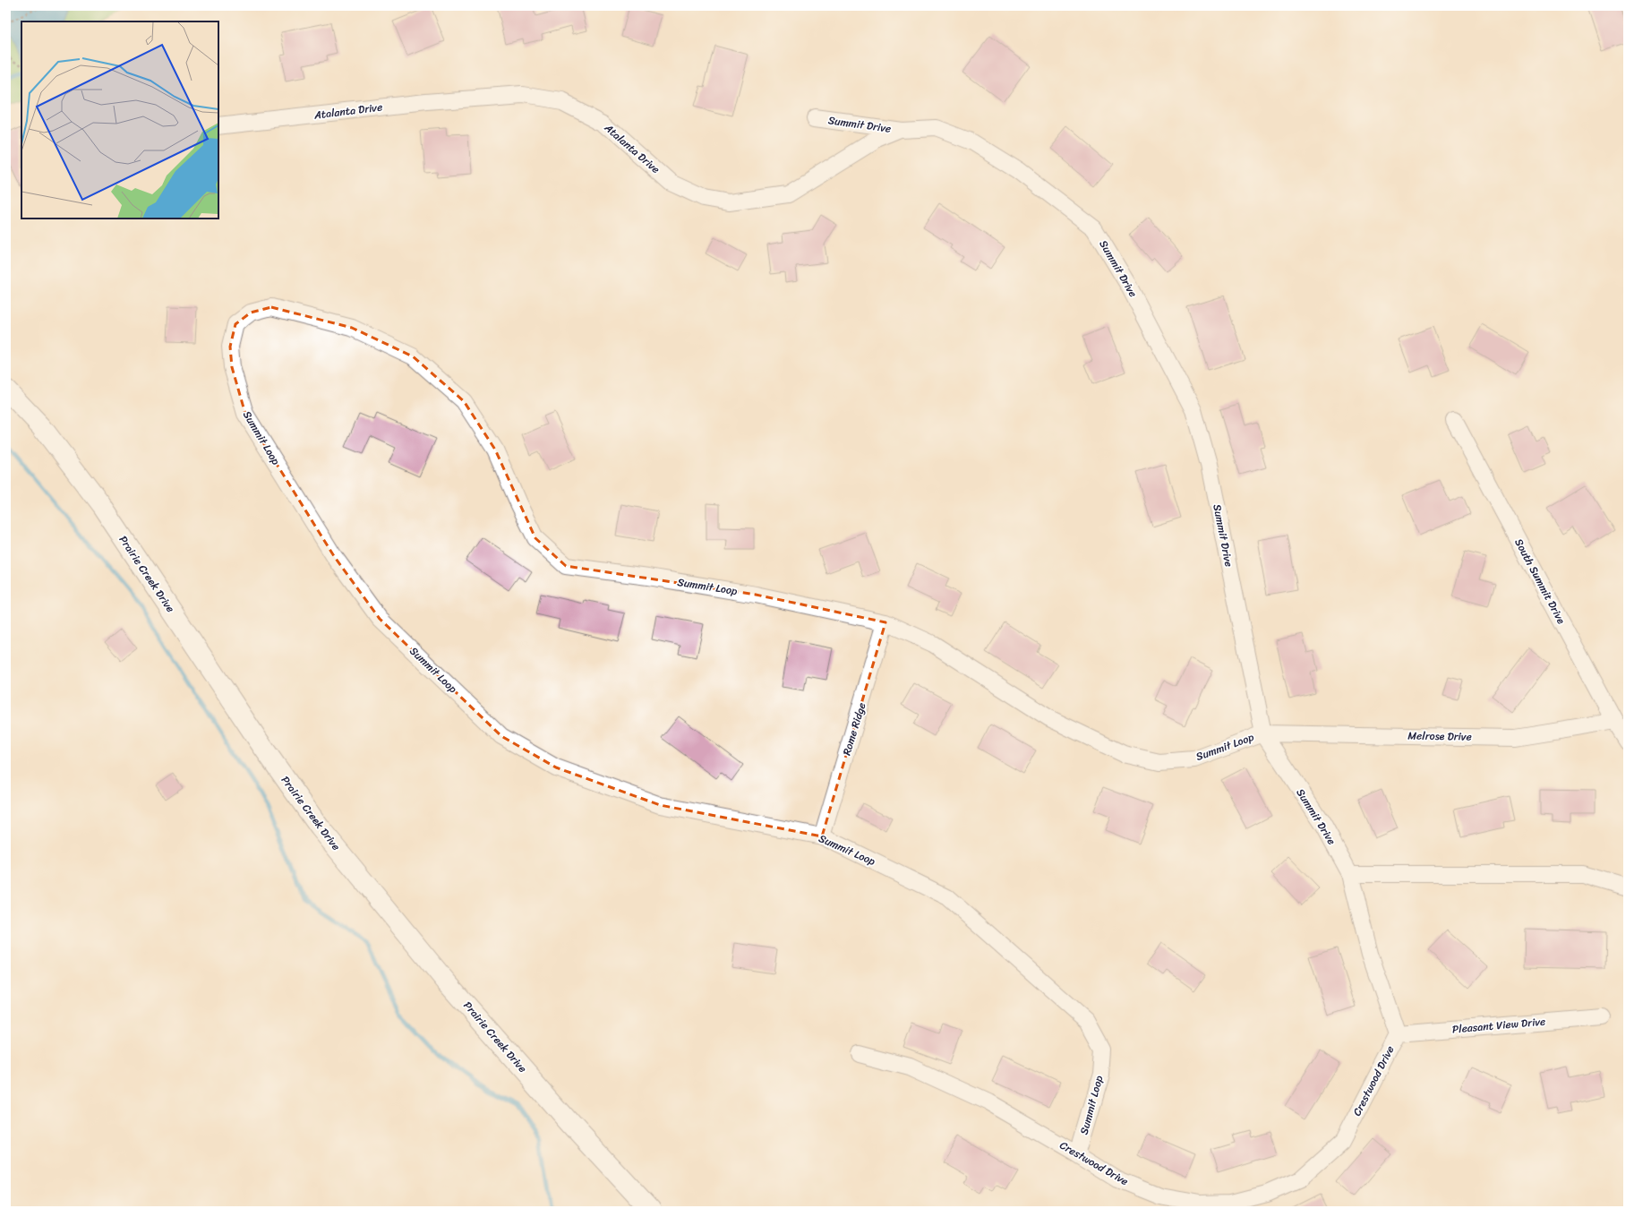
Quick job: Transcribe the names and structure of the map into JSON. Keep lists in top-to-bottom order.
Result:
{
  "streets": {
    "main road": ["Prairie Creek Drive"],
    "street": [
      "Atalanta Drive",
      "Summit Drive",
      "Summit Loop",
      "South Summit Drive",
      "Rome Ridge",
      "Melrose Drive",
      "Pleasant View Drive",
      "Crestwood Drive"
    ]
  },
  "crossings": [
    ["Atalanta Drive", "Summit Drive"],
    ["Summit Drive", "Summit Loop"],
    ["Summit Drive", "Melrose Drive"],
    ["Summit Drive", "Crestwood Drive"],
    ["Summit Loop", "Rome Ridge"],
    ["Summit Loop", "Melrose Drive"],
    ["Summit Loop", "Crestwood Drive"],
    ["South Summit Drive", "Melrose Drive"],
    ["Pleasant View Drive", "Crestwood Drive"]
  ]
}
